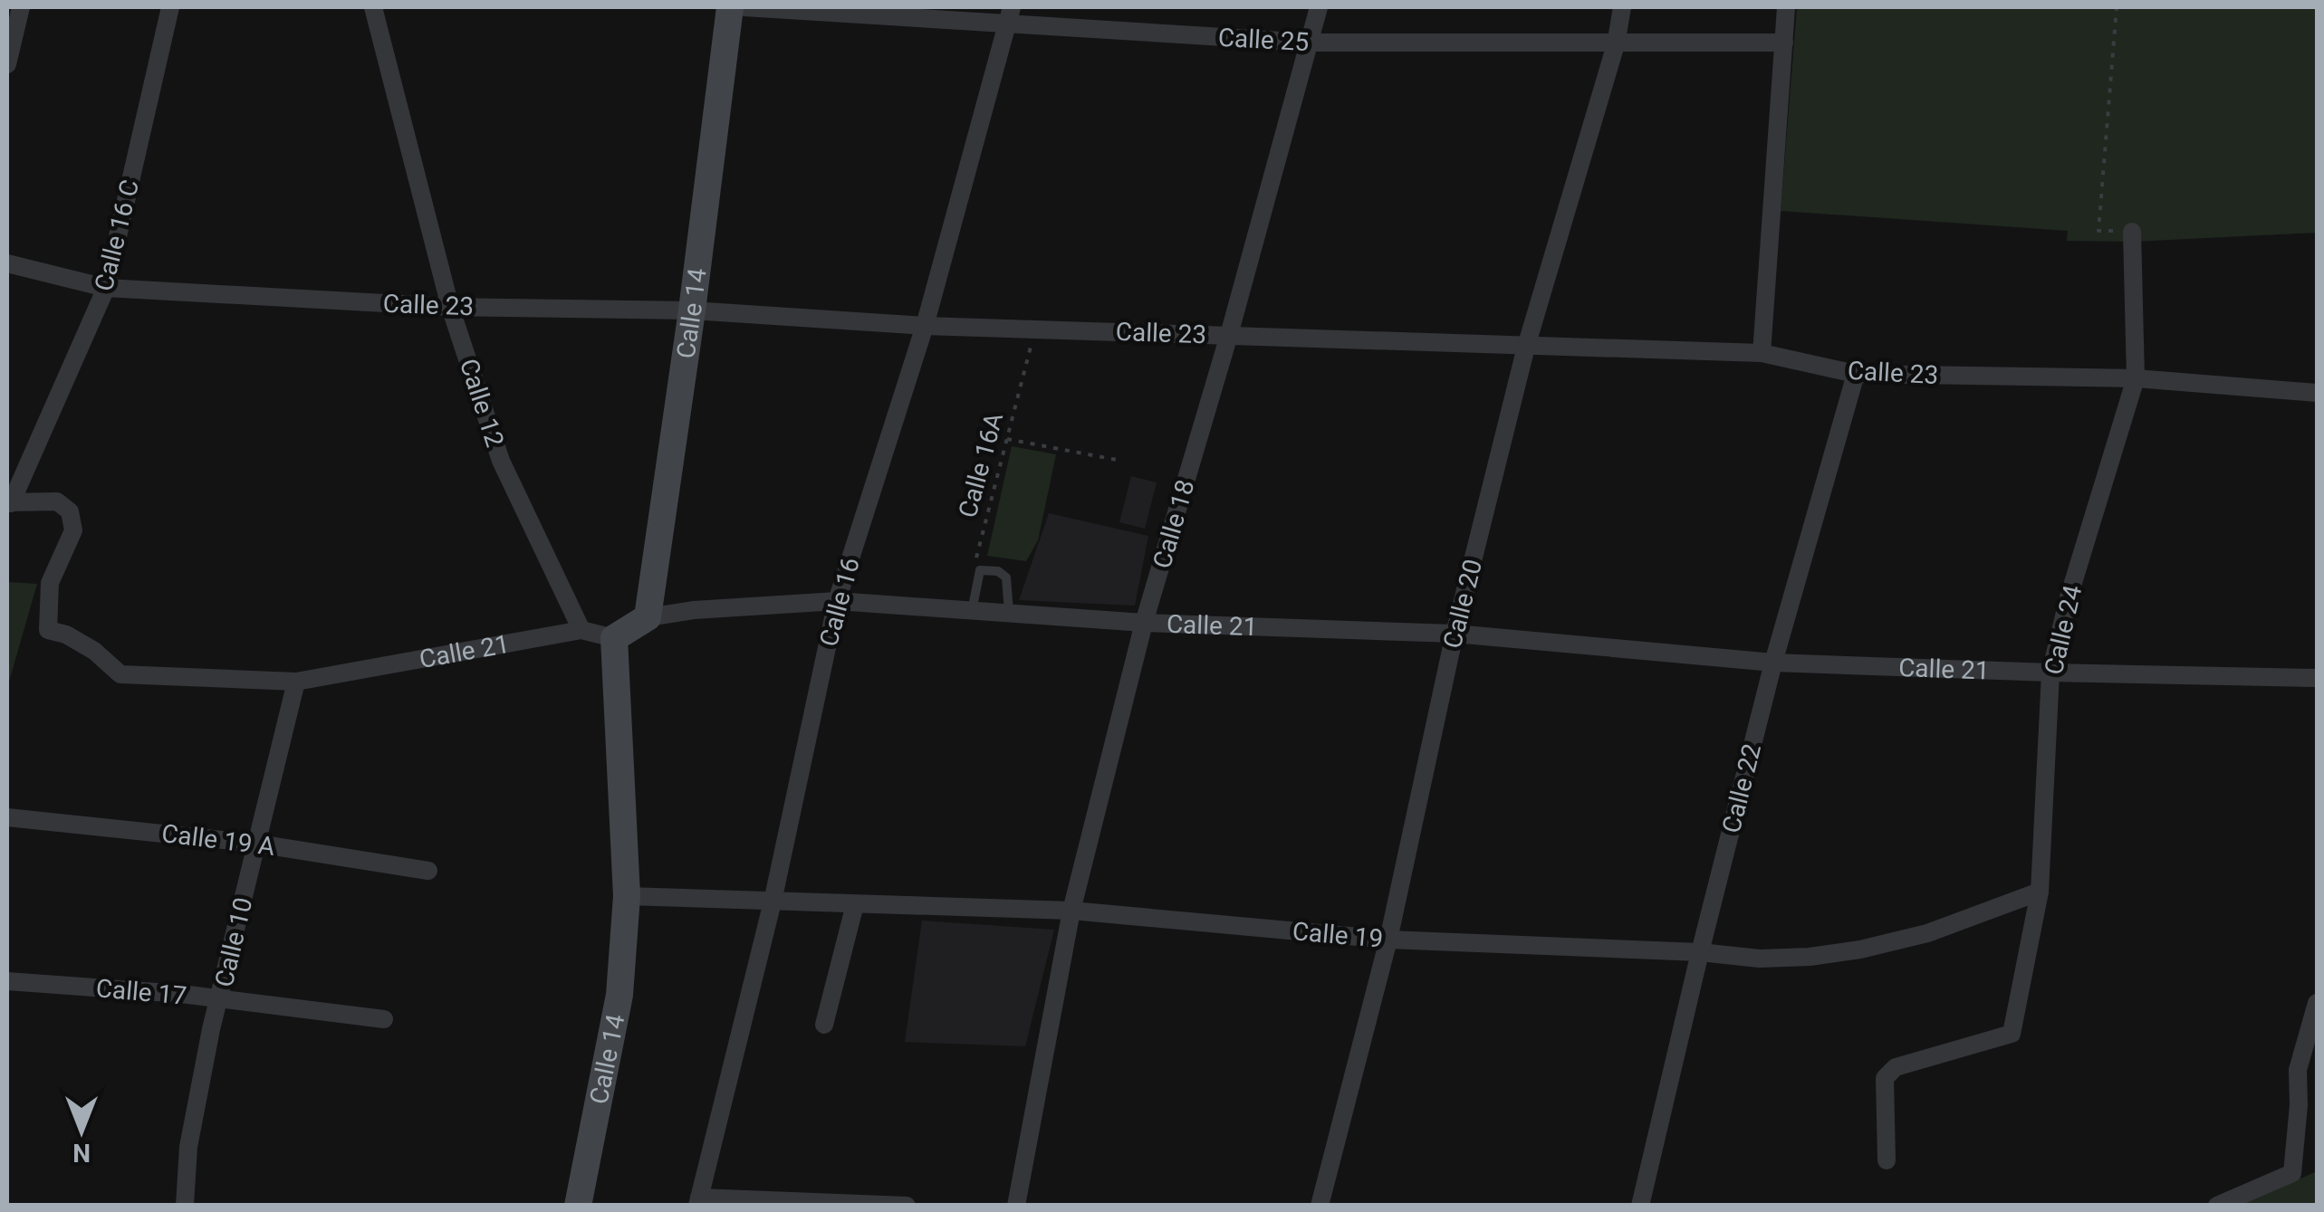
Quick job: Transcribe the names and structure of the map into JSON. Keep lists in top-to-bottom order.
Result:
{
  "streets": {
    "street": [
      "Calle 25",
      "Calle 16 C",
      "Calle 23",
      "Calle 14",
      "Calle 12",
      "Calle 18",
      "Calle 16",
      "Calle 20",
      "Calle 21",
      "Calle 24",
      "Calle 22",
      "Calle 19 A",
      "Calle 19",
      "Calle 10",
      "Calle 17"
    ],
    "path": ["Calle 16A"]
  },
  "crossings": [
    ["Calle 25", "Calle 18"],
    ["Calle 25", "Calle 16"],
    ["Calle 25", "Calle 20"],
    ["Calle 16 C", "Calle 23"],
    ["Calle 16 C", "Calle 21"],
    ["Calle 23", "Calle 14"],
    ["Calle 23", "Calle 12"],
    ["Calle 23", "Calle 16A"],
    ["Calle 23", "Calle 18"],
    ["Calle 23", "Calle 16"],
    ["Calle 23", "Calle 20"],
    ["Calle 23", "Calle 24"],
    ["Calle 23", "Calle 22"],
    ["Calle 14", "Calle 21"],
    ["Calle 14", "Calle 19"],
    ["Calle 12", "Calle 21"],
    ["Calle 18", "Calle 21"],
    ["Calle 18", "Calle 19"],
    ["Calle 16", "Calle 21"],
    ["Calle 16", "Calle 19"],
    ["Calle 20", "Calle 21"],
    ["Calle 20", "Calle 19"],
    ["Calle 21", "Calle 24"],
    ["Calle 21", "Calle 22"],
    ["Calle 21", "Calle 10"],
    ["Calle 24", "Calle 19"],
    ["Calle 22", "Calle 19"],
    ["Calle 19 A", "Calle 10"],
    ["Calle 10", "Calle 17"]
  ],
  "north": "bottom"
}
